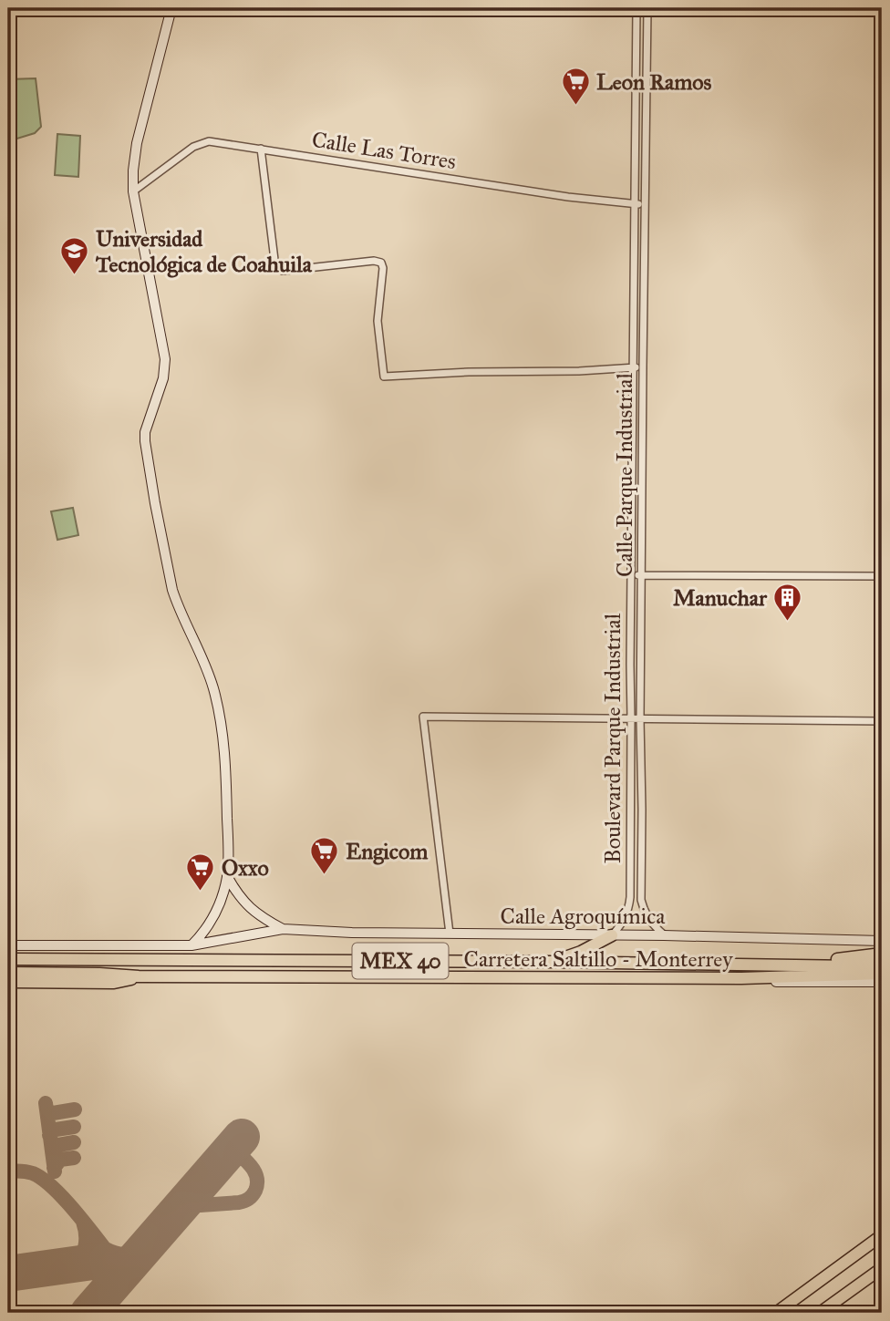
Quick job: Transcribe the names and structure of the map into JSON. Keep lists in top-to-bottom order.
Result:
{
  "streets": {
    "highway": ["Carretera Saltillo - Monterrey", "MEX 40"],
    "street": [
      "Calle Las Torres",
      "Calle Parque Industrial",
      "Boulevard Parque Industrial",
      "Calle Agroquímica"
    ]
  },
  "crossings": [
    ["Calle Las Torres", "Calle Parque Industrial"],
    ["Calle Las Torres", "Boulevard Parque Industrial"],
    ["Calle Parque Industrial", "Calle Agroquímica"],
    ["Boulevard Parque Industrial", "Calle Agroquímica"]
  ],
  "places": {
    "supermarket": ["Leon Ramos", "Engicom", "Oxxo"],
    "school or university": ["Universidad Tecnológica de Coahuila"],
    "building": ["Manuchar"]
  }
}
